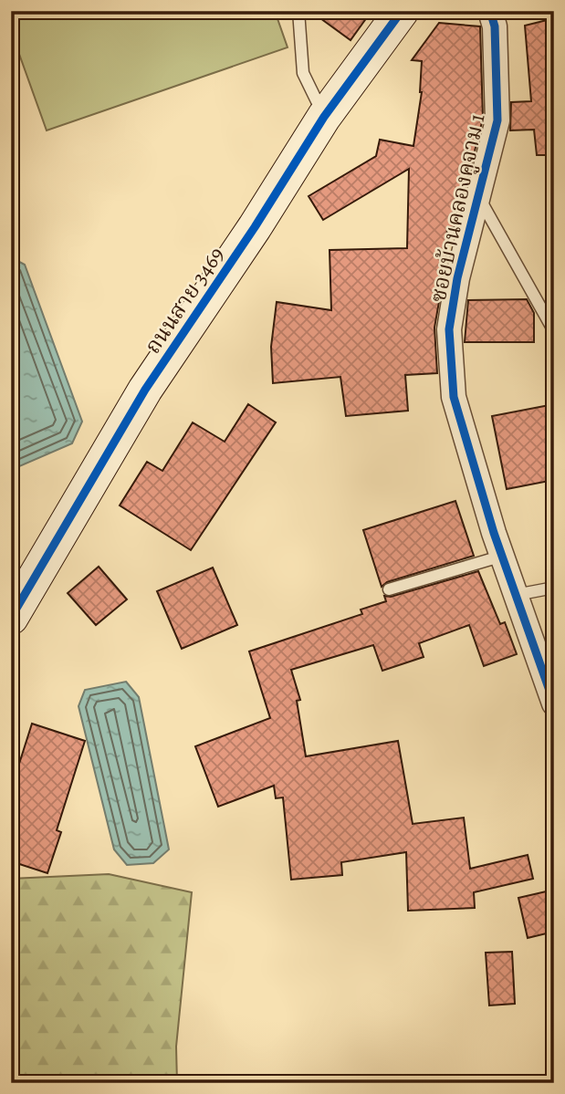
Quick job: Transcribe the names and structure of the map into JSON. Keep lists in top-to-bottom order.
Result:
{
  "streets": {
    "street": ["ซอยบ้านคลองคูจาม 1", "ถนนสาย 3469"]
  }
}
